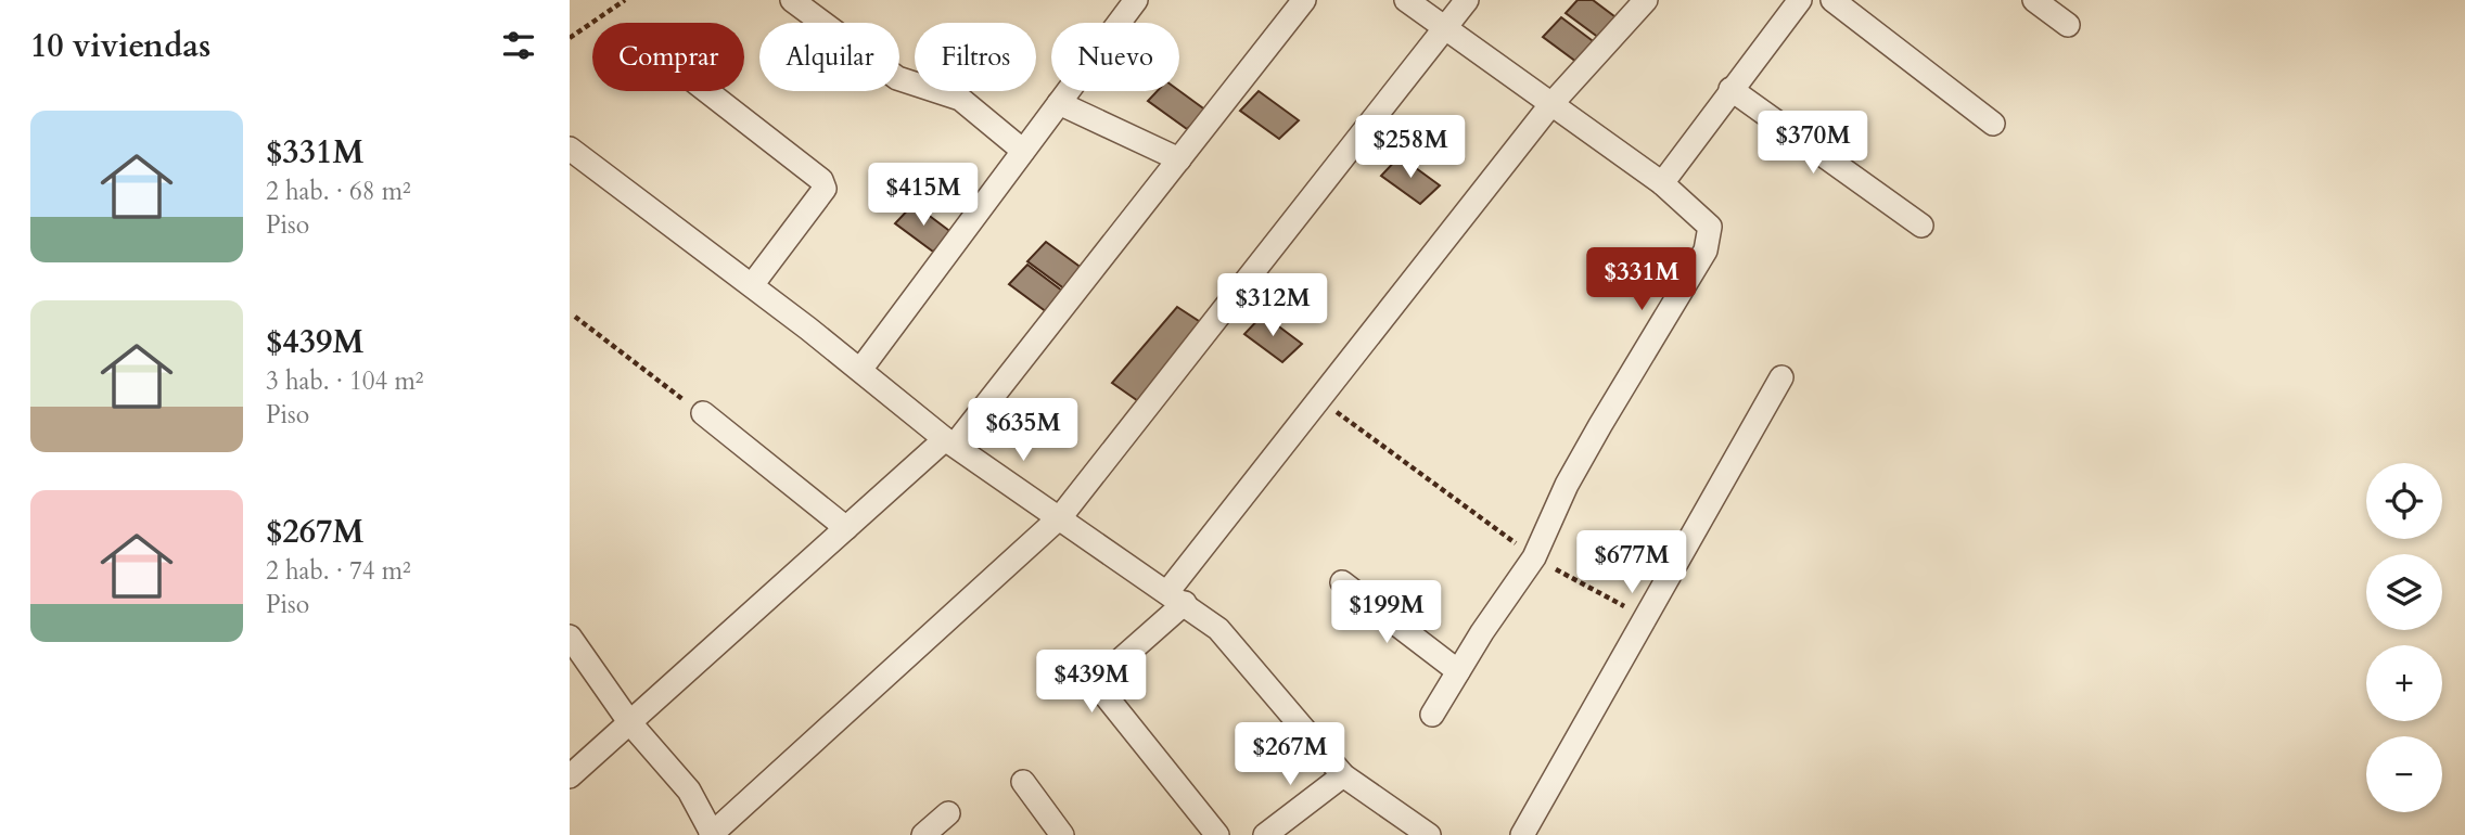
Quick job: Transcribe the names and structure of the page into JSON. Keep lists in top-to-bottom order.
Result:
{
  "page": {
    "heading": "10 viviendas",
    "chip": [
      "Comprar",
      "Alquilar",
      "Filtros",
      "Nuevo"
    ],
    "list": [
      {
        "name": "$331M",
        "note": "2 hab. · 68 m² · Piso"
      },
      {
        "name": "$439M",
        "note": "3 hab. · 104 m² · Piso"
      },
      {
        "name": "$267M",
        "note": "2 hab. · 74 m² · Piso"
      }
    ],
    "price": [
      "$370M",
      "$258M",
      "$415M",
      "$331M",
      "$312M",
      "$635M",
      "$677M",
      "$199M",
      "$439M",
      "$267M"
    ],
    "map_buttons": ["+", "−"]
  }
}
